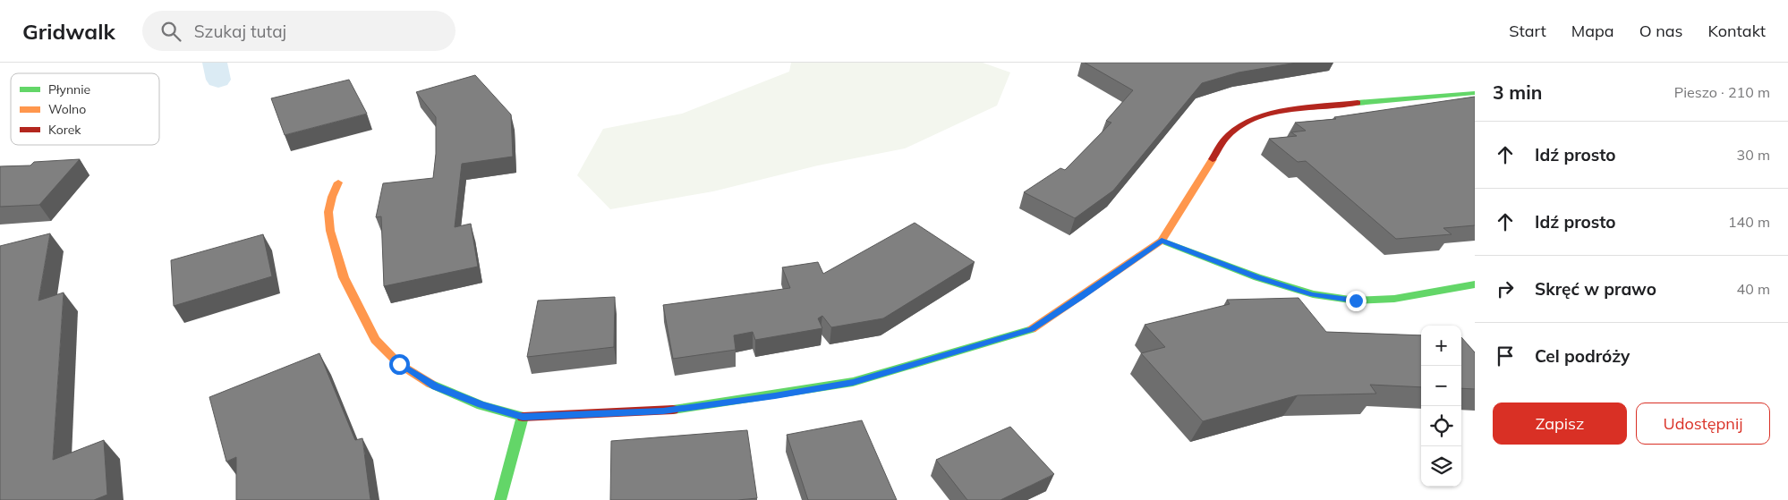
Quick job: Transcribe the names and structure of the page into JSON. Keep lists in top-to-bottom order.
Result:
{
  "legend": ["Płynnie", "Wolno", "Korek"],
  "page": {
    "header": "Gridwalk",
    "search": "Szukaj tutaj",
    "nav": [
      "Start",
      "Mapa",
      "O nas",
      "Kontakt"
    ],
    "heading": ["3 min", "Pieszo · 210 m"],
    "list": [
      ["Idź prosto", "30 m"],
      ["Idź prosto", "140 m"],
      ["Skręć w prawo", "40 m"],
      "Cel podróży"
    ],
    "map_buttons": ["+", "−"],
    "buttons": ["Zapisz", "Udostępnij"]
  }
}
